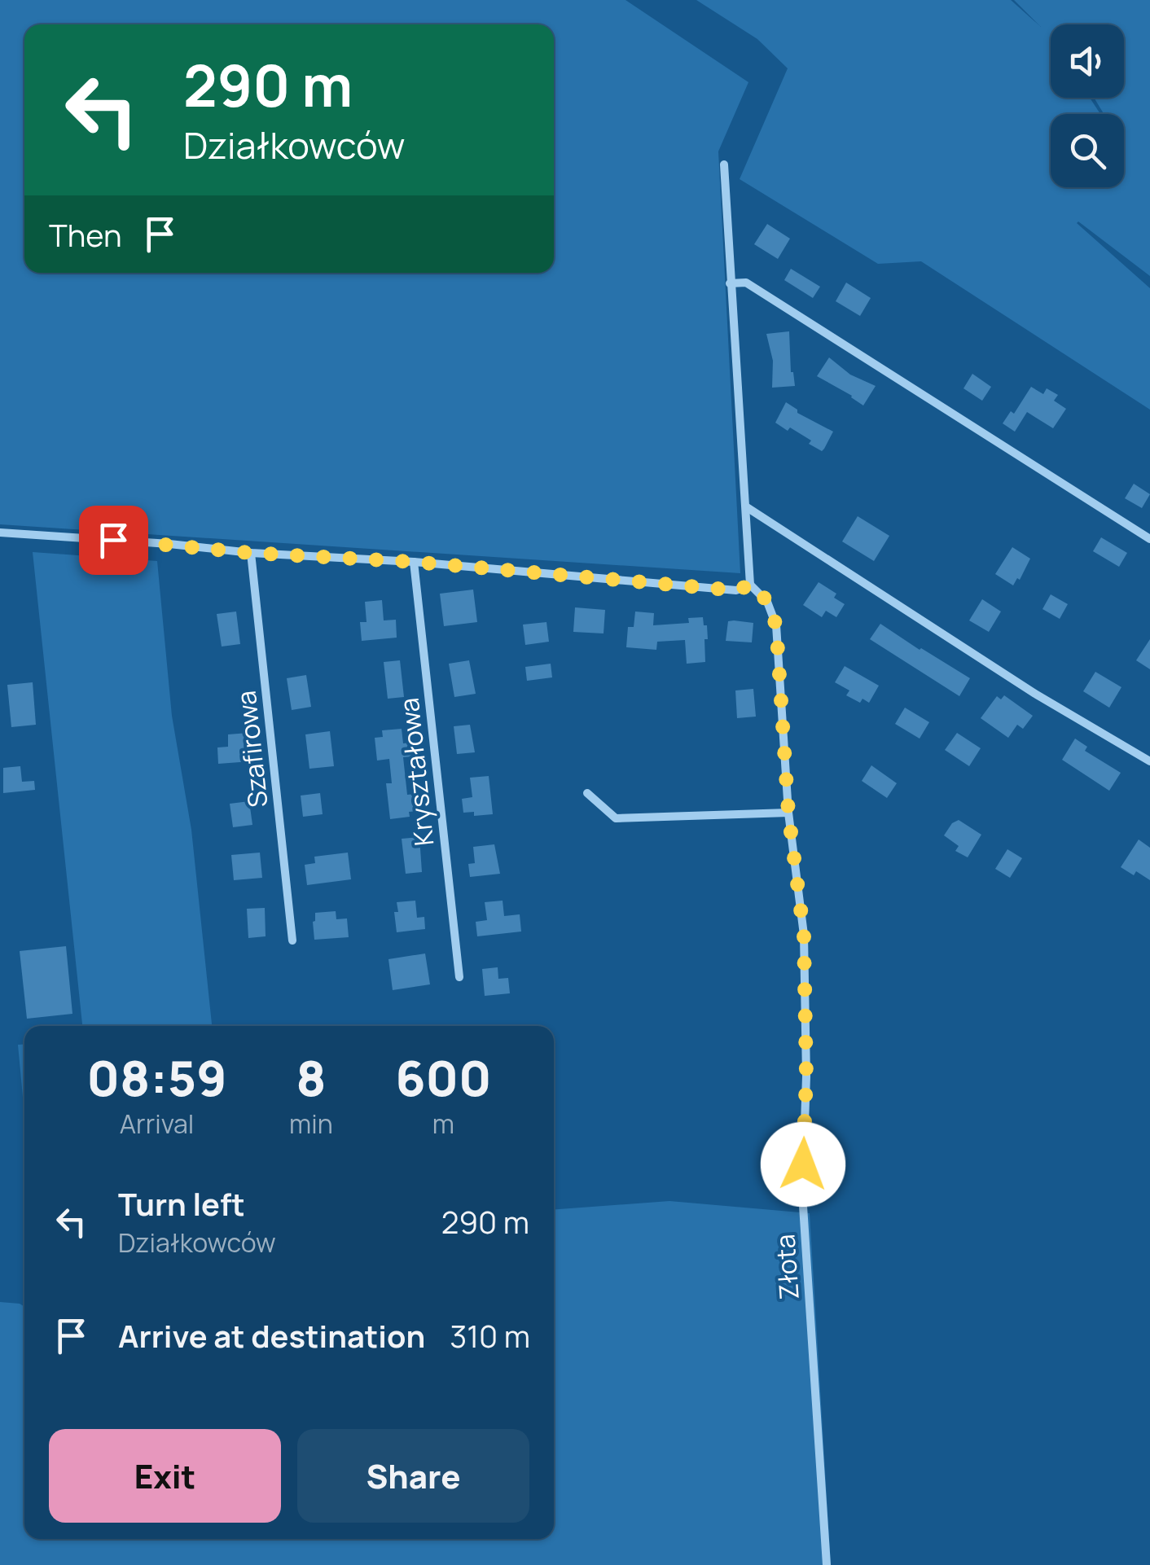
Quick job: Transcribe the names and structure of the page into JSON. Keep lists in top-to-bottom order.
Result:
{
  "streets": {
    "street": ["Szafirowa", "Kryształowa", "Złota"]
  },
  "page": {
    "turn": ["290 m", "Działkowców"],
    "then": "Then",
    "eta": [
      "08:59",
      "Arrival",
      "8",
      "min",
      "600",
      "m"
    ],
    "list": [
      {
        "name": "Turn left",
        "note": "Działkowców",
        "value": "290 m"
      },
      {
        "name": "Arrive at destination",
        "value": "310 m"
      }
    ],
    "buttons": ["Exit", "Share"]
  }
}
